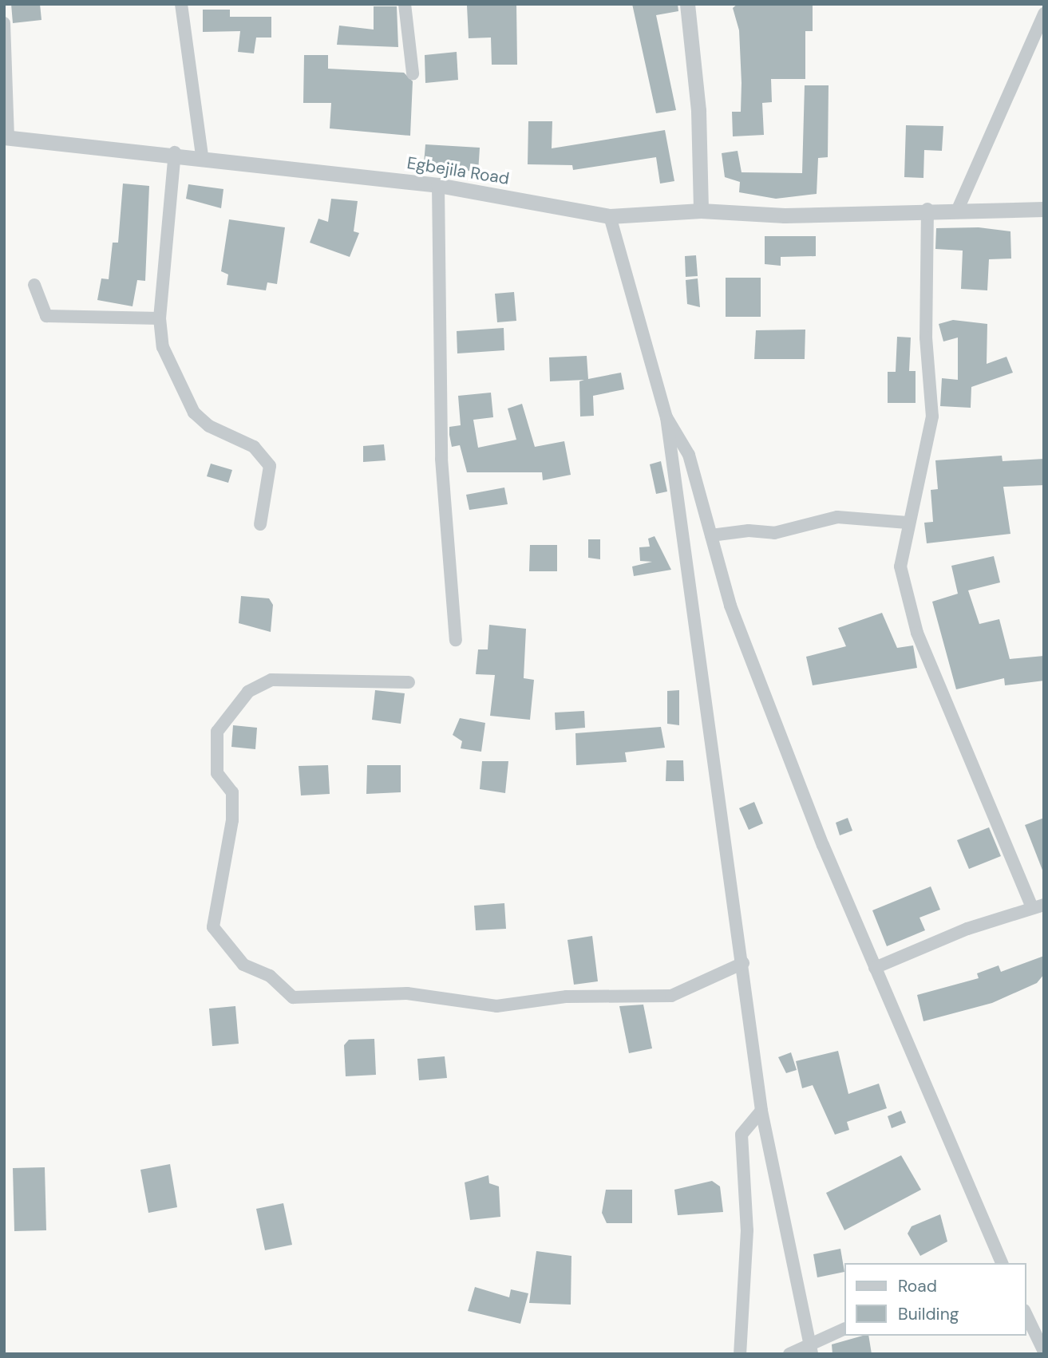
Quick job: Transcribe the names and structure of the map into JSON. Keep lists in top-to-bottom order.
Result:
{
  "streets": {
    "street": ["Egbejila Road"]
  },
  "legend": ["Road", "Building"]
}
